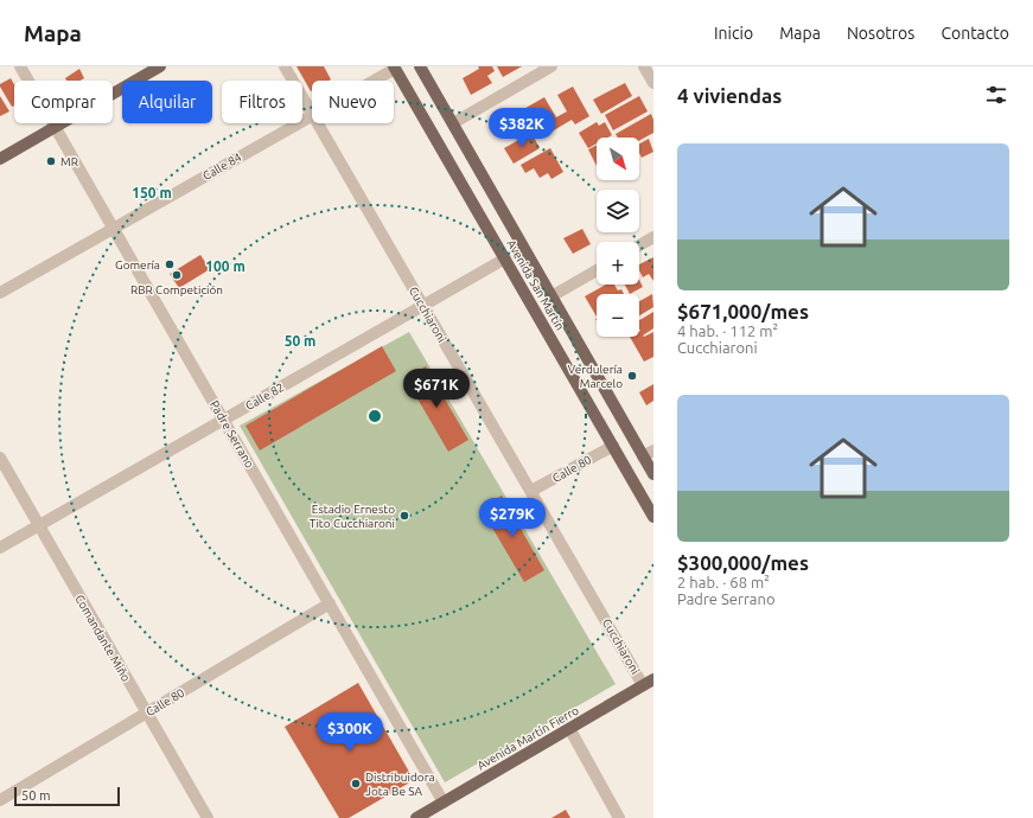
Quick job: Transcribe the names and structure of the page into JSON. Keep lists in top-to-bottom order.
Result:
{
  "streets": {
    "main road": ["Avenida San Martín", "Avenida Martín Fierro"],
    "street": [
      "Calle 84",
      "Cucchiaroni",
      "Calle 82",
      "Padre Serrano",
      "Calle 80",
      "Comandante Miño"
    ]
  },
  "crossings": [
    ["Calle 84", "Avenida San Martín"],
    ["Calle 84", "Cucchiaroni"],
    ["Calle 84", "Padre Serrano"],
    ["Avenida San Martín", "Calle 82"],
    ["Avenida San Martín", "Calle 80"],
    ["Cucchiaroni", "Calle 82"],
    ["Cucchiaroni", "Calle 80"],
    ["Cucchiaroni", "Avenida Martín Fierro"],
    ["Calle 82", "Padre Serrano"],
    ["Calle 82", "Comandante Miño"],
    ["Padre Serrano", "Calle 80"],
    ["Padre Serrano", "Avenida Martín Fierro"],
    ["Calle 80", "Comandante Miño"]
  ],
  "places": [
    "MR",
    "Gomería",
    "RBR Competición",
    "Verdulería Marcelo",
    "Estadio Ernesto Tito Cucchiaroni",
    "Distribuidora Jota Be SA"
  ],
  "scale_bar": "50 m",
  "north": "bottom right",
  "page": {
    "header": "Mapa",
    "nav": [
      "Inicio",
      "Mapa",
      "Nosotros",
      "Contacto"
    ],
    "heading": "4 viviendas",
    "chip": [
      "Comprar",
      "Alquilar",
      "Filtros",
      "Nuevo"
    ],
    "price": [
      "$382K",
      "$671K",
      "$279K",
      "$300K"
    ],
    "list": [
      {
        "name": "$671,000/mes",
        "note": "4 hab. · 112 m² · Cucchiaroni"
      },
      {
        "name": "$300,000/mes",
        "note": "2 hab. · 68 m² · Padre Serrano"
      }
    ],
    "map_buttons": ["+", "−"],
    "scale": "50 m"
  },
  "rings": ["150 m", "100 m", "50 m"]
}
